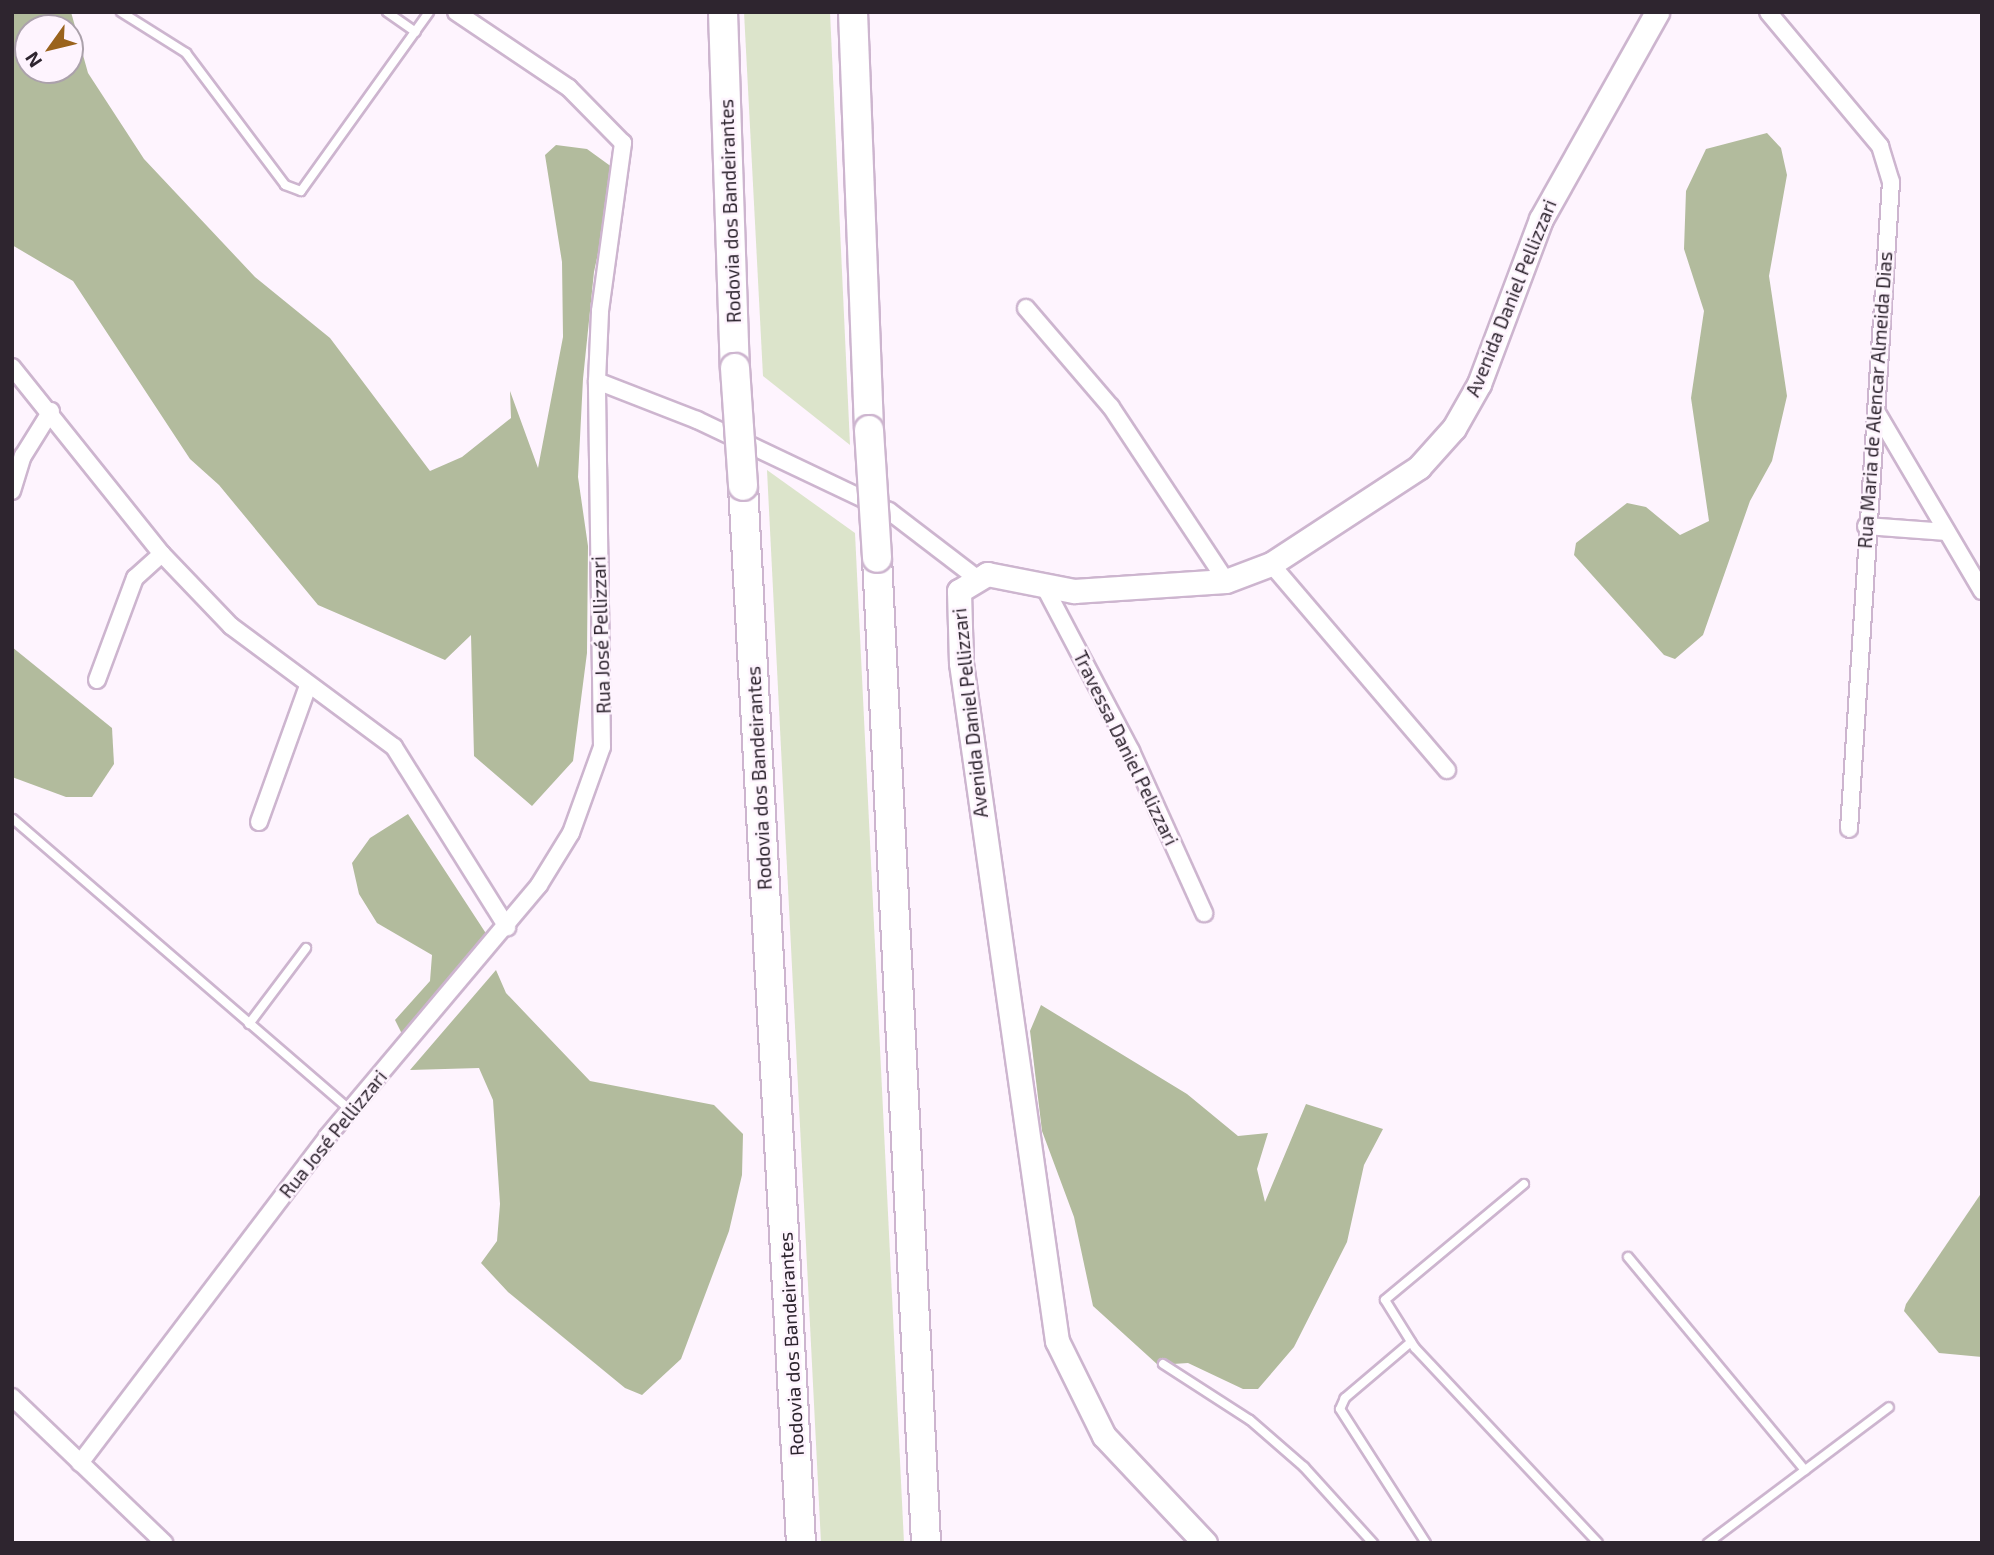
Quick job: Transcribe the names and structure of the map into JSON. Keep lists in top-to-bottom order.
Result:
{
  "streets": {
    "highway": ["Rodovia dos Bandeirantes"],
    "street": [
      "Avenida Daniel Pellizzari",
      "Rua Maria de Alencar Almeida Dias",
      "Rua José Pellizzari",
      "Travessa Daniel Pelizzari"
    ]
  },
  "crossings": [
    ["Avenida Daniel Pellizzari", "Travessa Daniel Pelizzari"]
  ],
  "north": "bottom left"
}
